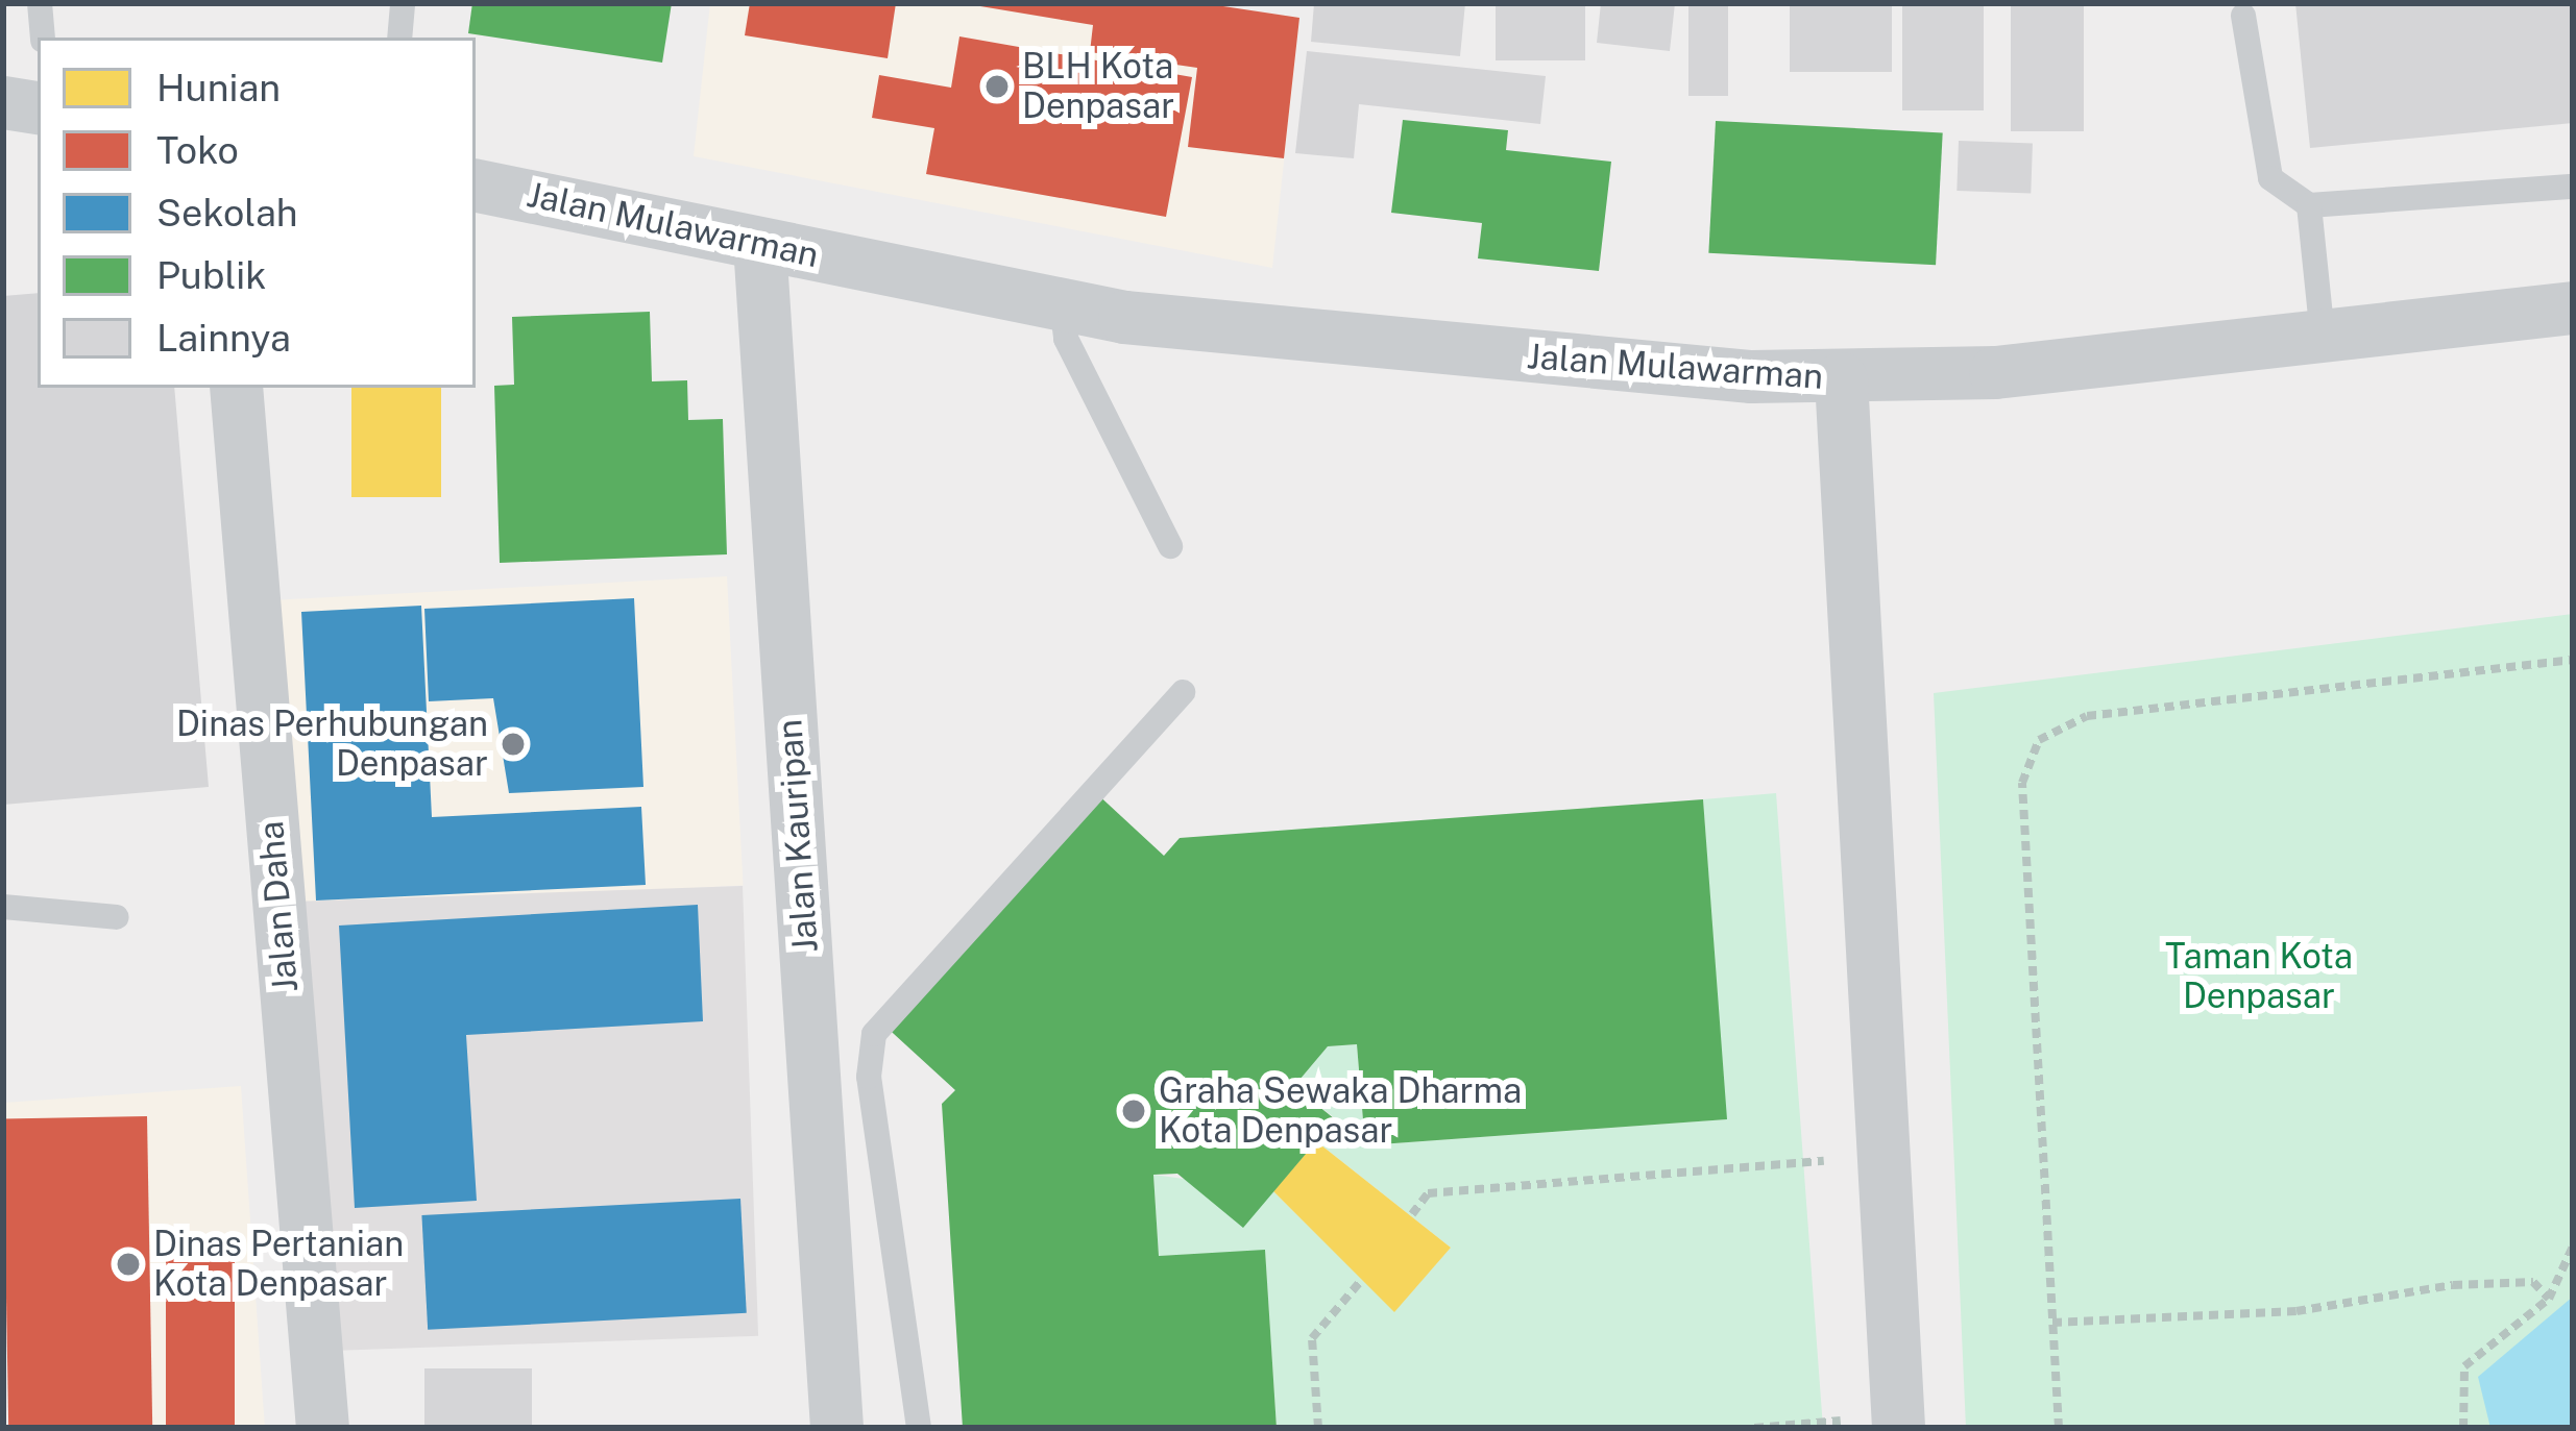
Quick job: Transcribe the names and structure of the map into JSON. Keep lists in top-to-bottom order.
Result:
{
  "streets": {
    "street": ["Jalan Mulawarman", "Jalan Kauripan", "Jalan Daha"]
  },
  "crossings": [
    ["Jalan Mulawarman", "Jalan Kauripan"]
  ],
  "parks": ["Taman Kota Denpasar"],
  "places": [
    "BLH Kota Denpasar",
    "Dinas Perhubungan Denpasar",
    "Graha Sewaka Dharma Kota Denpasar",
    "Dinas Pertanian Kota Denpasar"
  ],
  "legend": [
    "Hunian",
    "Toko",
    "Sekolah",
    "Publik",
    "Lainnya"
  ]
}
